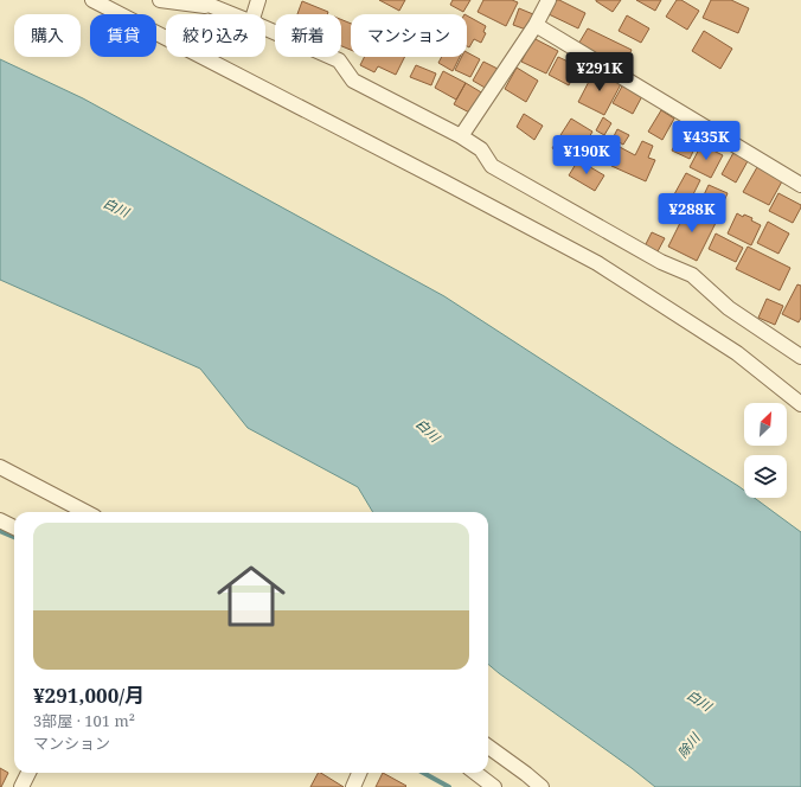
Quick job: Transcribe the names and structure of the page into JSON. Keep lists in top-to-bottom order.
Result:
{
  "water": ["白川", "除川"],
  "north": "top right",
  "page": {
    "chip": [
      "購入",
      "賃貸",
      "絞り込み",
      "新着",
      "マンション"
    ],
    "price": [
      "¥291K",
      "¥435K",
      "¥190K",
      "¥288K"
    ],
    "list": [
      {
        "name": "¥291,000/月",
        "note": "3部屋 · 101 m² · マンション"
      }
    ]
  }
}
